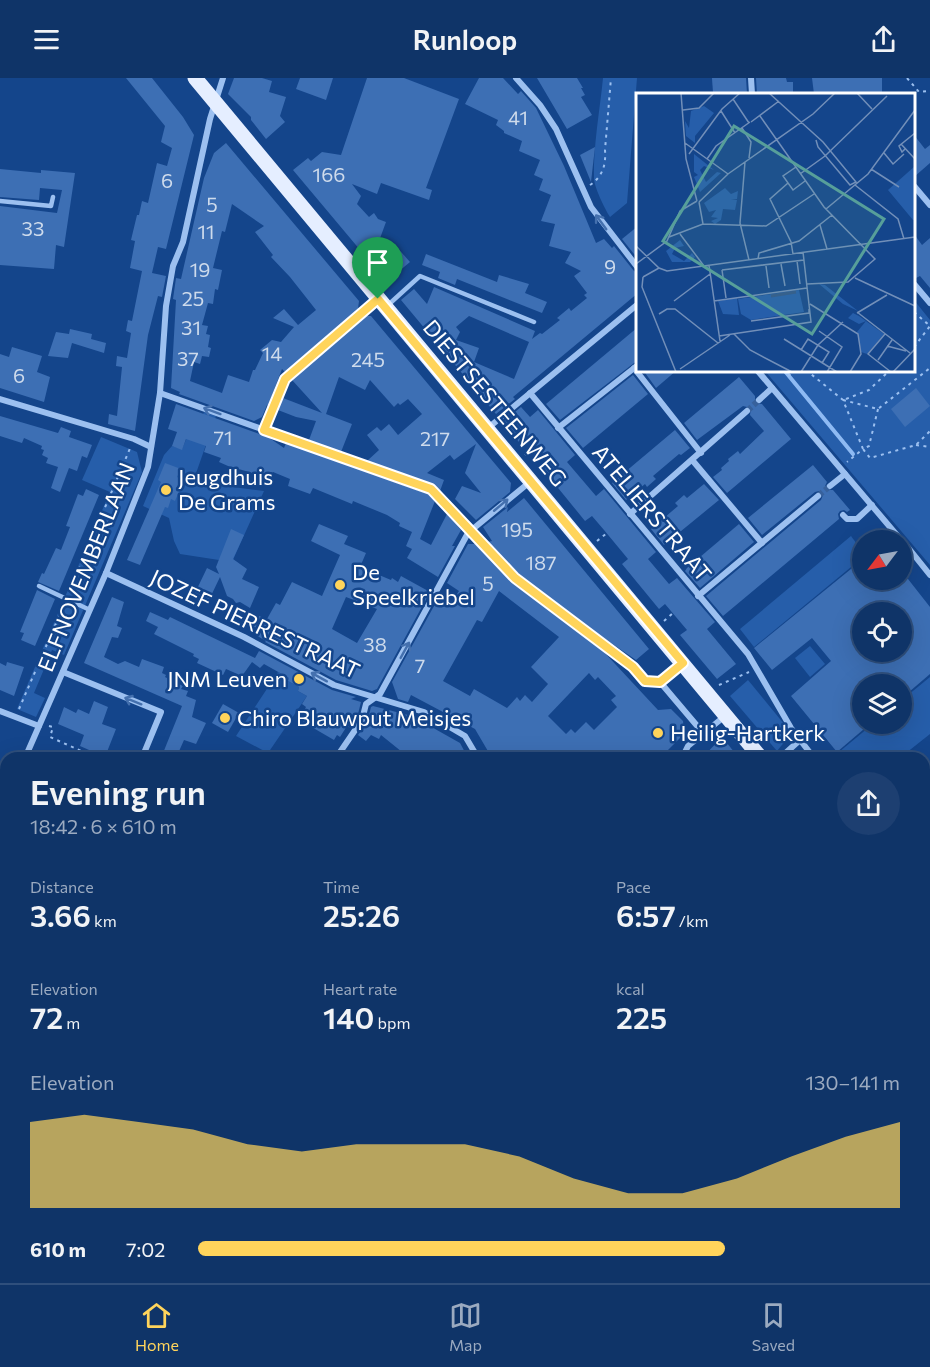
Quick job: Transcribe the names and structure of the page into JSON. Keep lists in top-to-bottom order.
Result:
{
  "streets": {
    "main road": ["DIESTSESTEENWEG"],
    "street": ["ATELIERSTRAAT", "ELFNOVEMBERLAAN", "JOZEF PIERRESTRAAT"]
  },
  "crossings": [
    ["DIESTSESTEENWEG", "ELFNOVEMBERLAAN"],
    ["ELFNOVEMBERLAAN", "JOZEF PIERRESTRAAT"]
  ],
  "places": [
    "Jeugdhuis De Grams",
    "De Speelkriebel",
    "JNM Leuven",
    "Chiro Blauwput Meisjes",
    "Heilig-Hartkerk"
  ],
  "house_numbers": [
    "41",
    "166",
    "6",
    "5",
    "33",
    "11",
    "9",
    "19",
    "25",
    "31",
    "14",
    "37",
    "245",
    "6",
    "71",
    "217",
    "195",
    "187",
    "5",
    "38",
    "7"
  ],
  "north": "bottom left",
  "page": {
    "header": "Runloop",
    "heading": ["Evening run", "18:42 · 6 × 610 m"],
    "stats": [
      ["Distance", "3.66 km"],
      ["Time", "25:26"],
      ["Pace", "6:57 /km"],
      ["Elevation", "72 m"],
      ["Heart rate", "140 bpm"],
      ["kcal", "225"]
    ],
    "chart": ["Elevation", "130–141 m"],
    "list": [
      {
        "name": "610 m",
        "note": "7:02"
      }
    ],
    "tabs": ["Home", "Map", "Saved"]
  }
}
